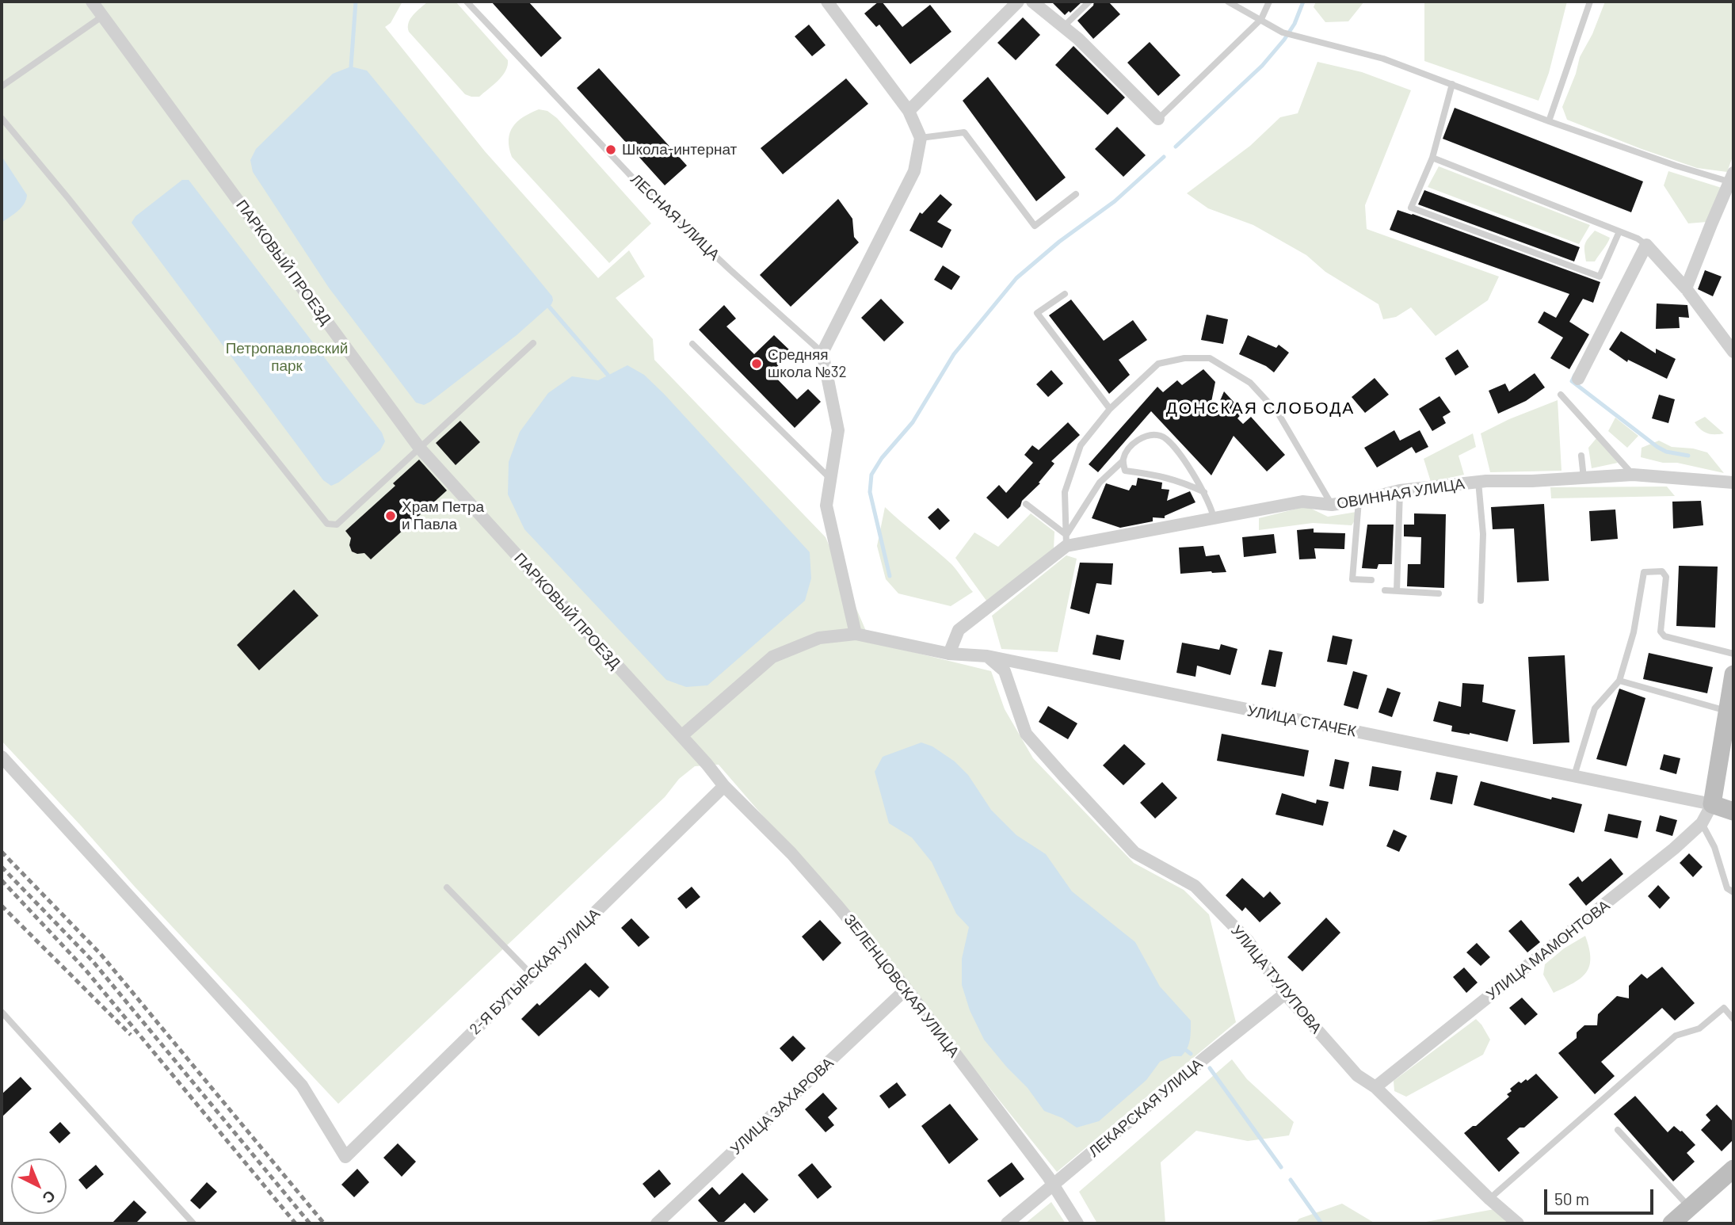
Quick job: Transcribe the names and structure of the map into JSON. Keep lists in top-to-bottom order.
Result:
{
  "streets": {
    "street": [
      "ПАРКОВЫЙ ПРОЕЗД",
      "ОВИННАЯ УЛИЦА",
      "УЛИЦА СТАЧЕК",
      "УЛИЦА МАМОНТОВА",
      "2-Я БУТЫРСКАЯ УЛИЦА",
      "УЛИЦА ТУЛУПОВА",
      "ЗЕЛЕНЦОВСКАЯ УЛИЦА",
      "УЛИЦА ЗАХАРОВА",
      "ЛЕКАРСКАЯ УЛИЦА"
    ],
    "lane": ["ЛЕСНАЯ УЛИЦА"]
  },
  "crossings": [
    ["ПАРКОВЫЙ ПРОЕЗД", "УЛИЦА СТАЧЕК"],
    ["ПАРКОВЫЙ ПРОЕЗД", "ЗЕЛЕНЦОВСКАЯ УЛИЦА"],
    ["ОВИННАЯ УЛИЦА", "УЛИЦА СТАЧЕК"],
    ["УЛИЦА СТАЧЕК", "УЛИЦА МАМОНТОВА"],
    ["УЛИЦА СТАЧЕК", "УЛИЦА ТУЛУПОВА"],
    ["УЛИЦА МАМОНТОВА", "УЛИЦА ТУЛУПОВА"],
    ["2-Я БУТЫРСКАЯ УЛИЦА", "ЗЕЛЕНЦОВСКАЯ УЛИЦА"],
    ["УЛИЦА ТУЛУПОВА", "ЛЕКАРСКАЯ УЛИЦА"],
    ["ЗЕЛЕНЦОВСКАЯ УЛИЦА", "УЛИЦА ЗАХАРОВА"],
    ["ЗЕЛЕНЦОВСКАЯ УЛИЦА", "ЛЕКАРСКАЯ УЛИЦА"]
  ],
  "districts": ["ДОНСКАЯ СЛОБОДА"],
  "parks": ["Петропавловский парк"],
  "places": ["Школа-интернат", "Средняя школа №32", "Храм Петра и Павла"],
  "scale_bar": "50 m",
  "north": "bottom right"
}
